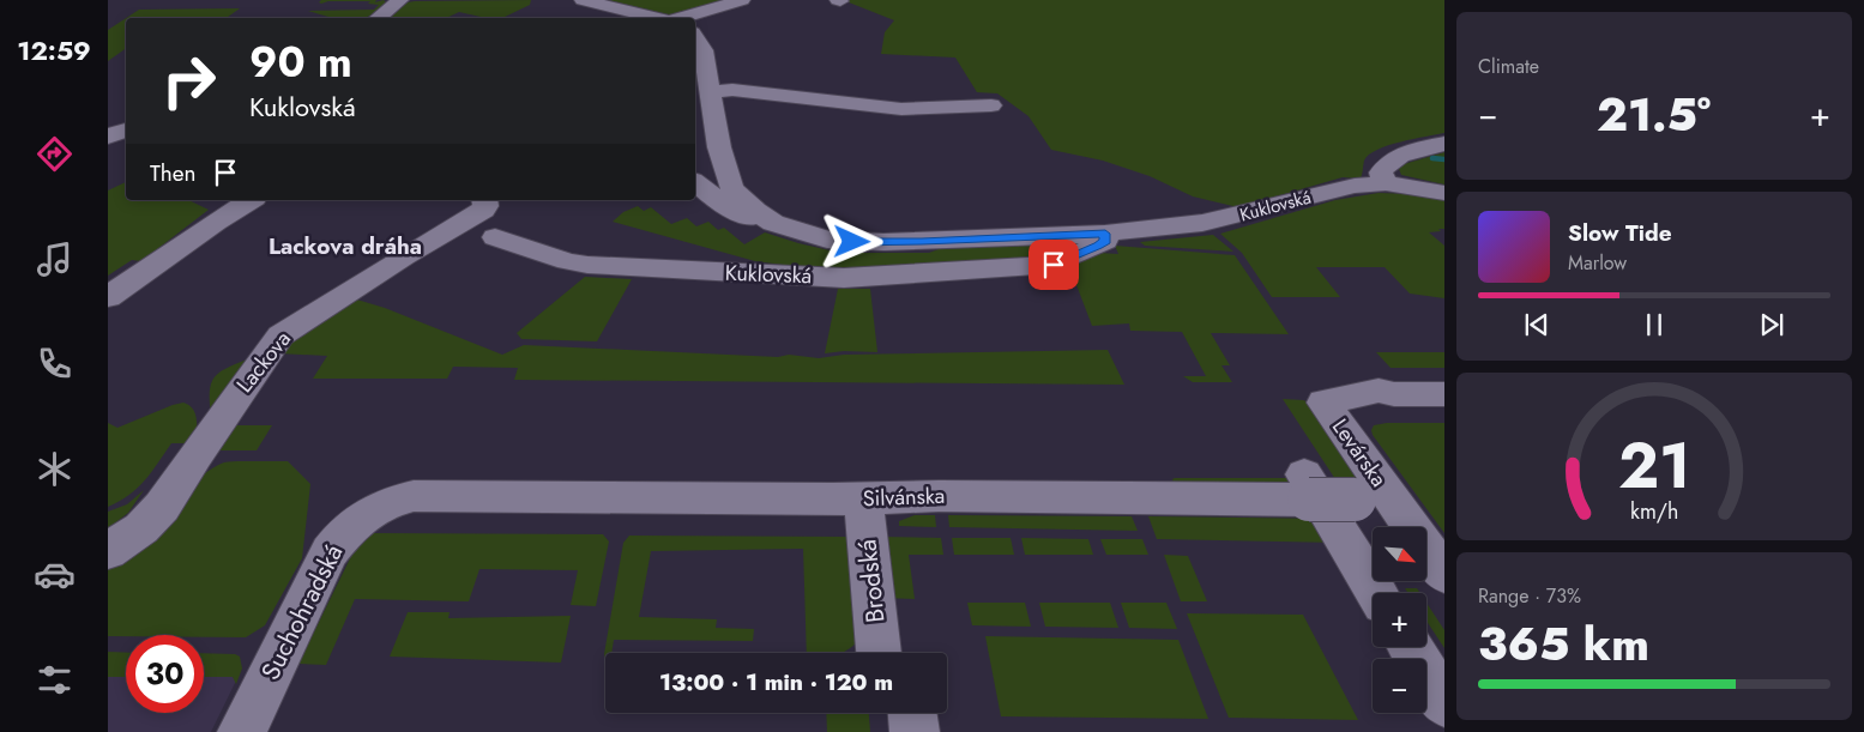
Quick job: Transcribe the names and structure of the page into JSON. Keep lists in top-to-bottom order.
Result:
{
  "streets": {
    "street": [
      "Kuklovská",
      "Lackova",
      "Levárska",
      "Silvánska",
      "Brodská",
      "Suchohradská"
    ]
  },
  "crossings": [
    ["Levárska", "Silvánska"],
    ["Silvánska", "Brodská"],
    ["Silvánska", "Suchohradská"]
  ],
  "districts": ["Lackova dráha"],
  "north": "bottom right",
  "page": {
    "tabs": "12:59",
    "tile": [
      "Climate",
      ["Range · 73%", "365 km"]
    ],
    "turn": ["90 m", "Kuklovská"],
    "heat": ["−", "21.5°", "+"],
    "then": "Then",
    "song": ["Slow Tide", "Marlow"],
    "map_buttons": ["+", "−"],
    "limit": "30",
    "trip": "13:00 · 1 min · 120 m",
    "gauge": ["21", "km/h"]
  }
}
